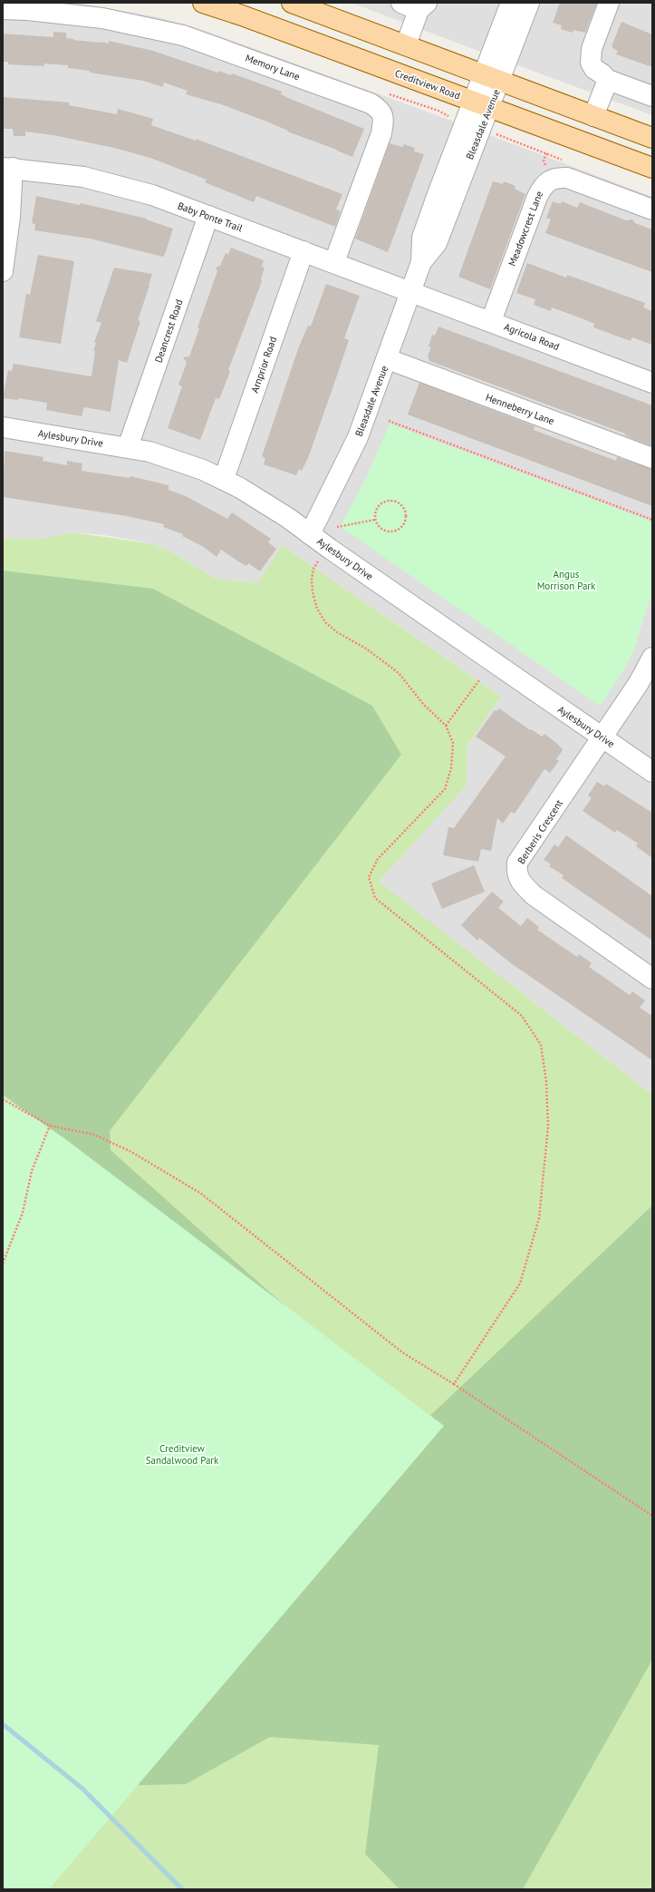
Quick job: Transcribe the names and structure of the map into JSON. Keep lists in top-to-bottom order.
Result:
{
  "streets": {
    "main road": ["Creditview Road"],
    "street": [
      "Memory Lane",
      "Bleasdale Avenue",
      "Baby Ponte Trail",
      "Meadowcrest Lane",
      "Deancrest Road",
      "Agricola Road",
      "Arnprior Road",
      "Henneberry Lane",
      "Aylesbury Drive",
      "Berberis Crescent"
    ]
  },
  "crossings": [
    ["Memory Lane", "Baby Ponte Trail"],
    ["Creditview Road", "Bleasdale Avenue"],
    ["Bleasdale Avenue", "Baby Ponte Trail"],
    ["Bleasdale Avenue", "Agricola Road"],
    ["Bleasdale Avenue", "Henneberry Lane"],
    ["Bleasdale Avenue", "Aylesbury Drive"],
    ["Baby Ponte Trail", "Deancrest Road"],
    ["Baby Ponte Trail", "Agricola Road"],
    ["Baby Ponte Trail", "Arnprior Road"],
    ["Meadowcrest Lane", "Agricola Road"],
    ["Deancrest Road", "Aylesbury Drive"],
    ["Arnprior Road", "Aylesbury Drive"],
    ["Aylesbury Drive", "Berberis Crescent"]
  ],
  "parks": ["Angus Morrison Park", "Creditview Sandalwood Park"]
}
